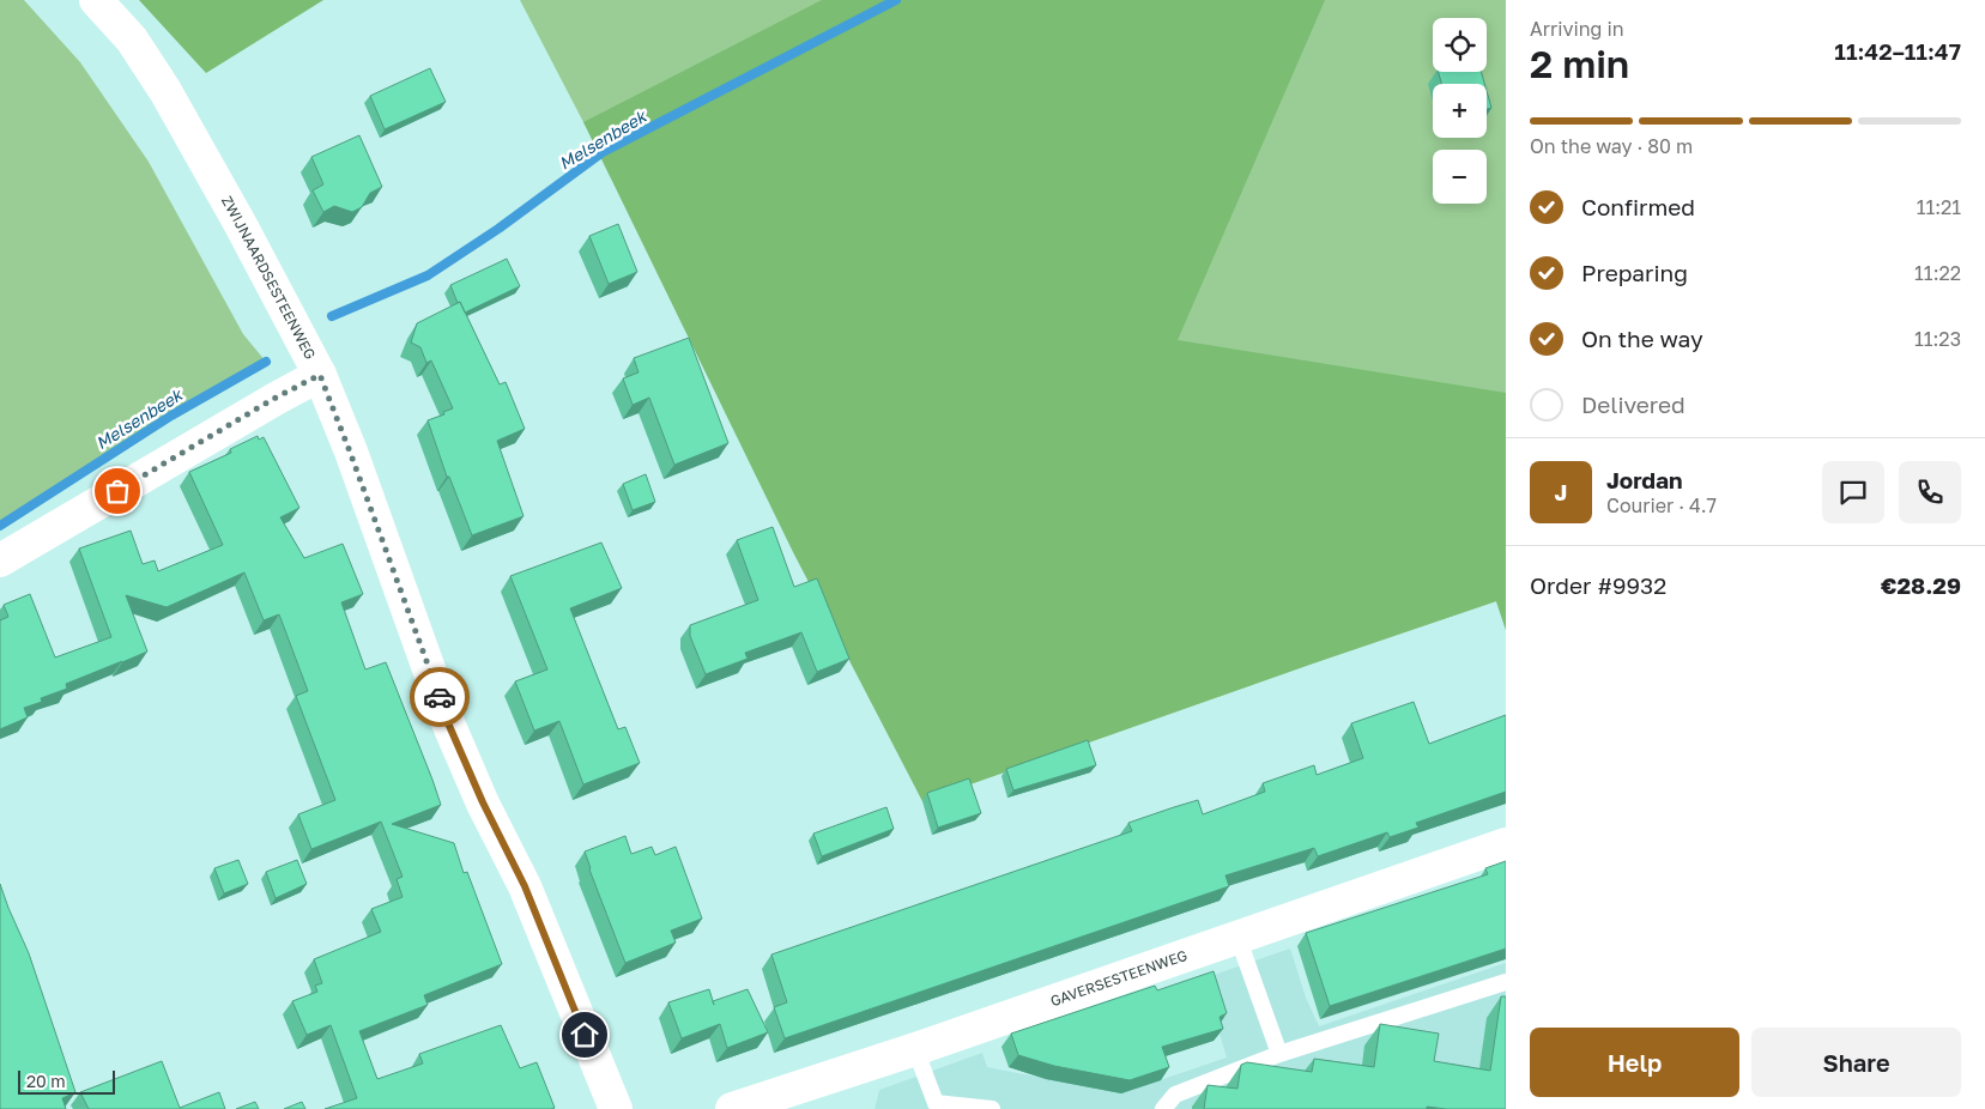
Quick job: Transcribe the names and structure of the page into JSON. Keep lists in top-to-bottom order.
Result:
{
  "streets": {
    "main road": ["ZWIJNAARDSESTEENWEG", "GAVERSESTEENWEG"]
  },
  "water": ["Melsenbeek"],
  "scale_bar": "20 m",
  "page": {
    "heading": ["2 min", "Arriving in", "11:42–11:47"],
    "panel": [
      "Jordan",
      "Courier · 4.7",
      "Order #9932",
      "€28.29"
    ],
    "map_buttons": ["+", "−"],
    "bar": "On the way · 80 m",
    "list": [
      ["Confirmed", "11:21"],
      ["Preparing", "11:22"],
      ["On the way", "11:23"],
      "Delivered"
    ],
    "round": "J",
    "buttons": ["Help", "Share"],
    "scale": "20 m"
  }
}
